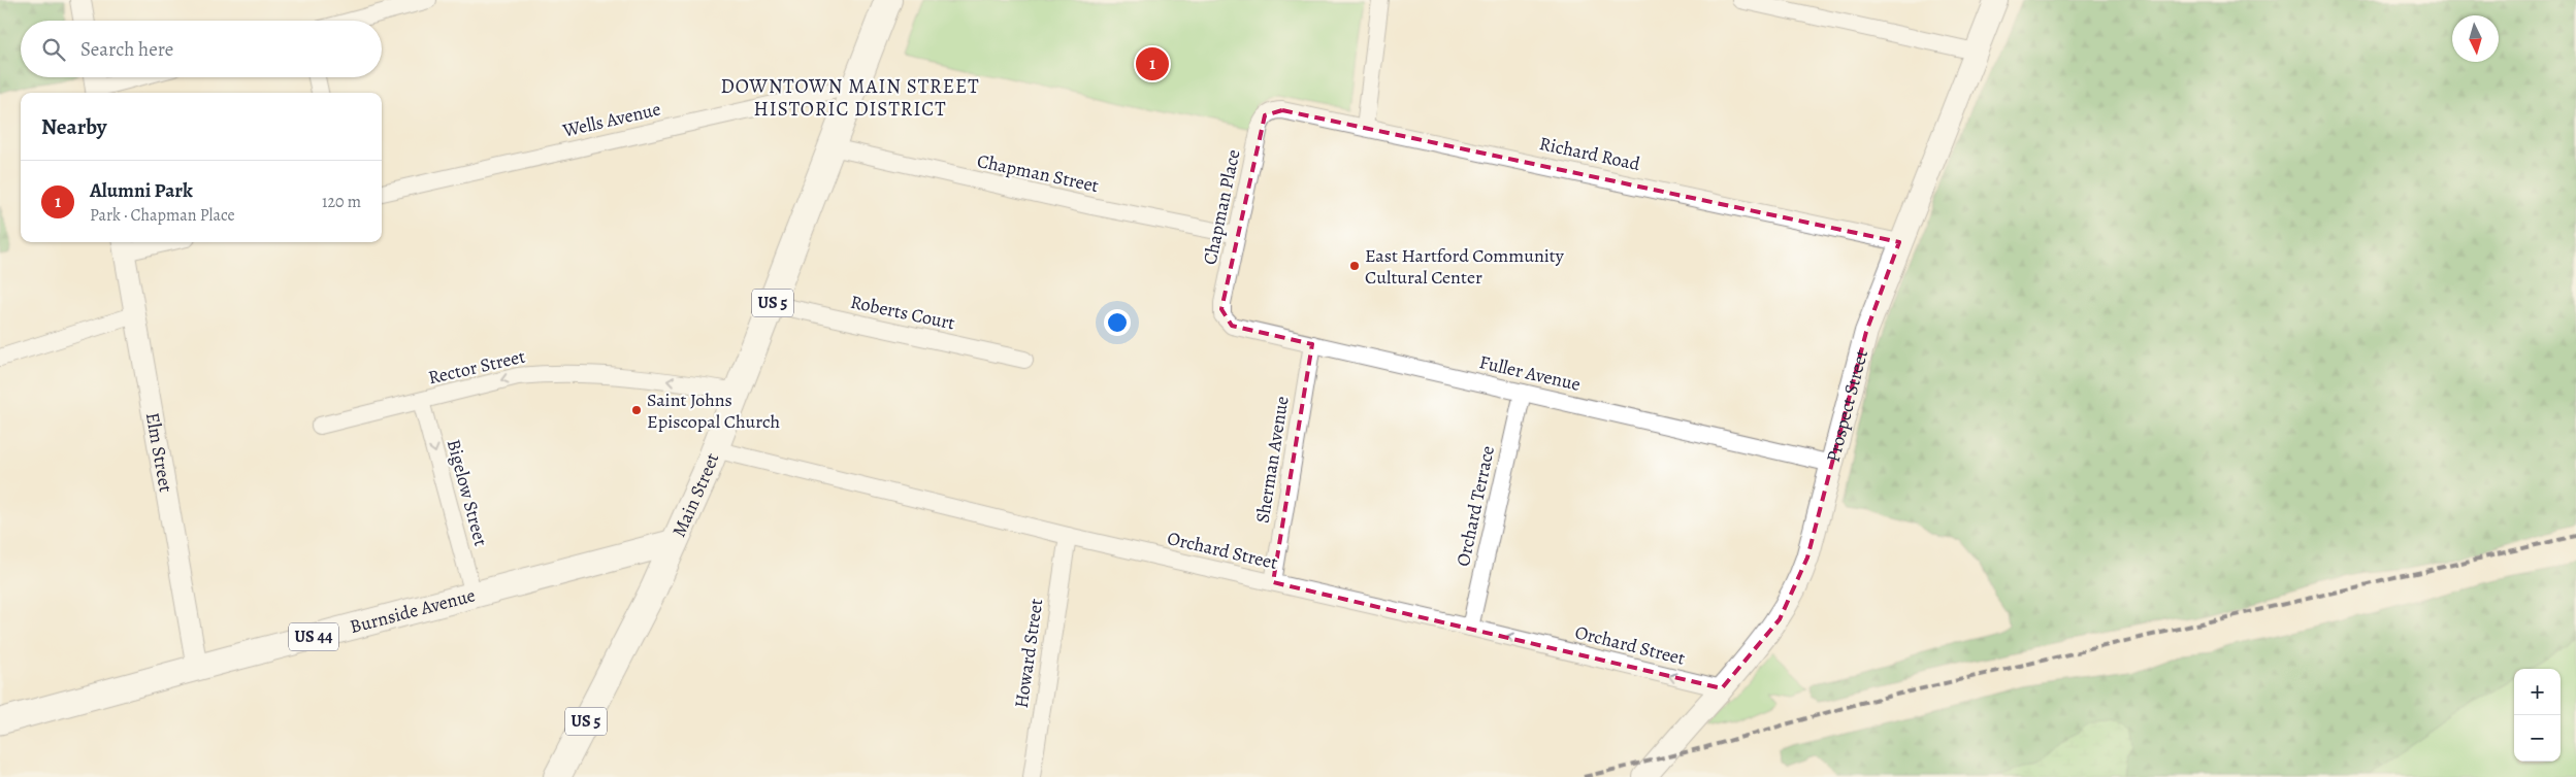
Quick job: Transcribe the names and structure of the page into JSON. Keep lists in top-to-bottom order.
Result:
{
  "streets": {
    "highway": ["US 5", "Main Street"],
    "main road": ["Prospect Street", "Burnside Avenue", "US 44"],
    "street": [
      "Wells Avenue",
      "Richard Road",
      "Chapman Street",
      "Chapman Place",
      "Roberts Court",
      "Rector Street",
      "Fuller Avenue",
      "Elm Street",
      "Sherman Avenue",
      "Bigelow Street",
      "Orchard Terrace",
      "Orchard Street",
      "Howard Street"
    ]
  },
  "crossings": [
    ["Wells Avenue", "Main Street"],
    ["Richard Road", "Chapman Place"],
    ["Richard Road", "Prospect Street"],
    ["Chapman Street", "Chapman Place"],
    ["Chapman Street", "Main Street"],
    ["Chapman Place", "Fuller Avenue"],
    ["Roberts Court", "Main Street"],
    ["Rector Street", "Bigelow Street"],
    ["Rector Street", "Main Street"],
    ["Fuller Avenue", "Prospect Street"],
    ["Fuller Avenue", "Sherman Avenue"],
    ["Fuller Avenue", "Orchard Terrace"],
    ["Prospect Street", "Orchard Street"],
    ["Elm Street", "Burnside Avenue"],
    ["Sherman Avenue", "Orchard Street"],
    ["Bigelow Street", "Burnside Avenue"],
    ["Main Street", "Orchard Street"],
    ["Main Street", "Burnside Avenue"],
    ["Orchard Terrace", "Orchard Street"],
    ["Orchard Street", "Howard Street"]
  ],
  "one_way": ["Rector Street", "Bigelow Street"],
  "districts": ["DOWNTOWN MAIN STREET HISTORIC DISTRICT"],
  "places": ["East Hartford Community Cultural Center", "Saint Johns Episcopal Church"],
  "north": "bottom",
  "page": {
    "search": "Search here",
    "pins": "1",
    "heading": "Nearby",
    "list": [
      {
        "mark": "1",
        "name": "Alumni Park",
        "note": "Park · Chapman Place",
        "value": "120 m"
      }
    ],
    "map_buttons": ["+", "−"]
  }
}
